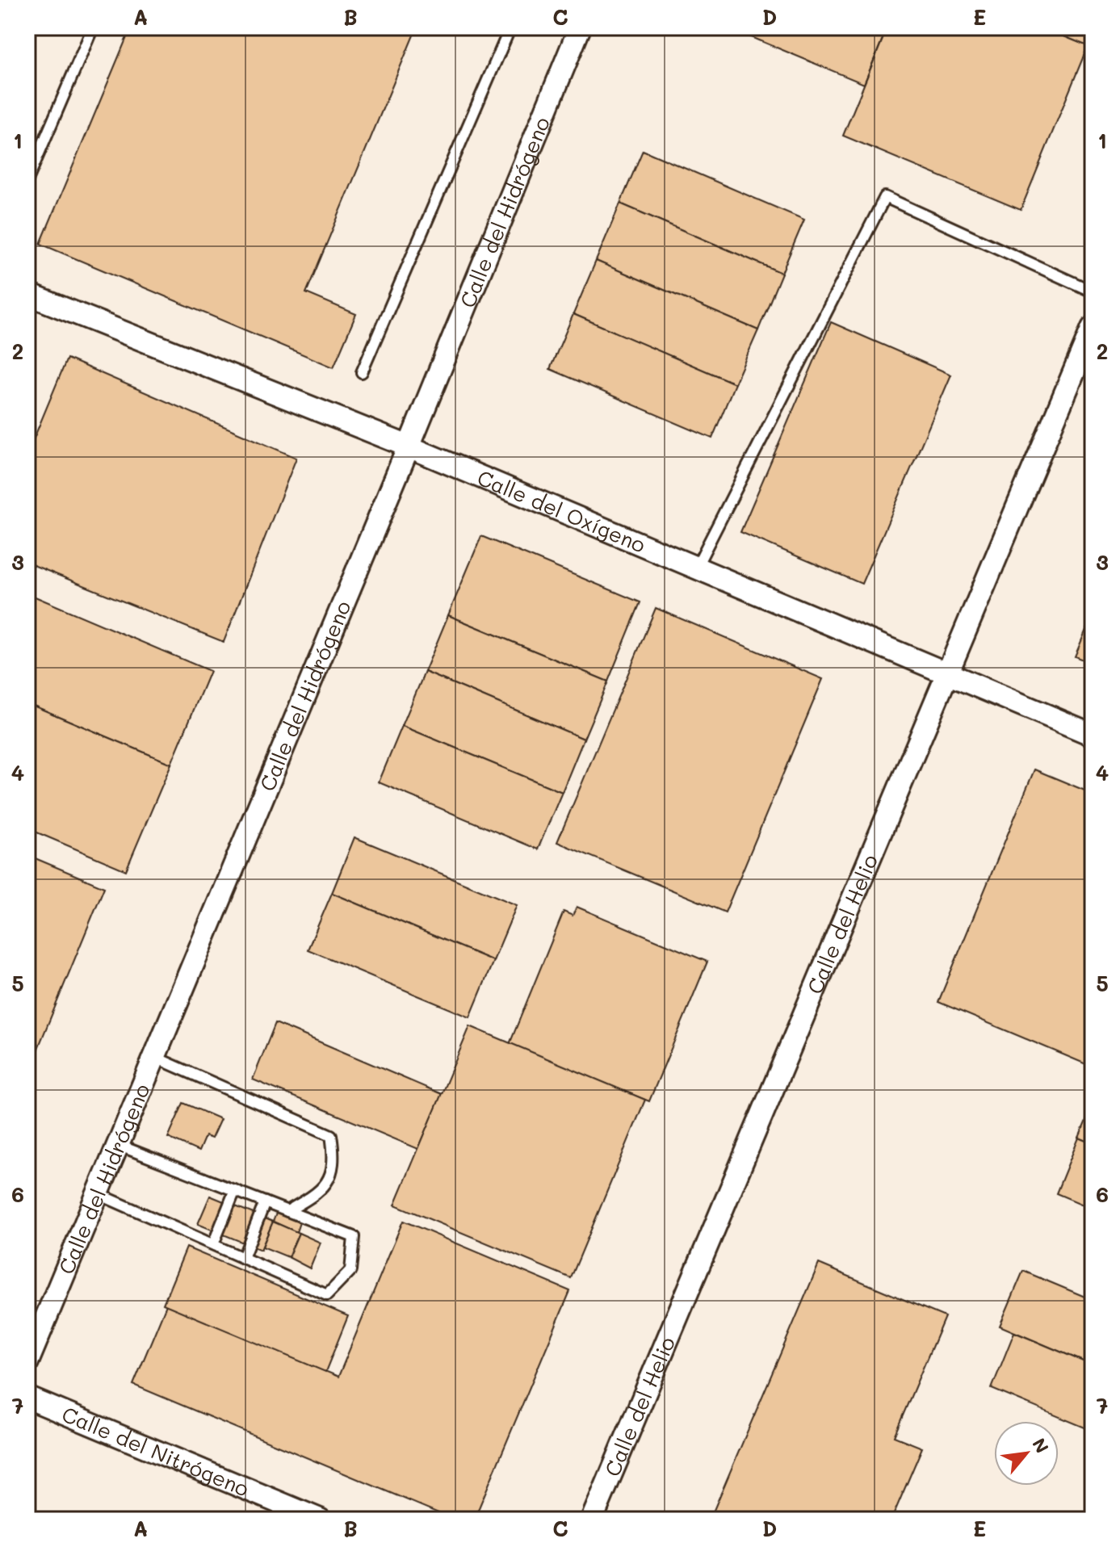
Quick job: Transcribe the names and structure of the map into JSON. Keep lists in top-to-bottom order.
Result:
{
  "streets": {
    "street": [
      "Calle del Hidrógeno",
      "Calle del Oxígeno",
      "Calle del Helio",
      "Calle del Nitrógeno"
    ]
  },
  "crossings": [
    ["Calle del Hidrógeno", "Calle del Oxígeno"],
    ["Calle del Oxígeno", "Calle del Helio"]
  ],
  "north": "top right",
  "grid": {
    "columns": [
      "A",
      "B",
      "C",
      "D",
      "E"
    ],
    "rows": [
      "1",
      "2",
      "3",
      "4",
      "5",
      "6",
      "7"
    ]
  }
}
